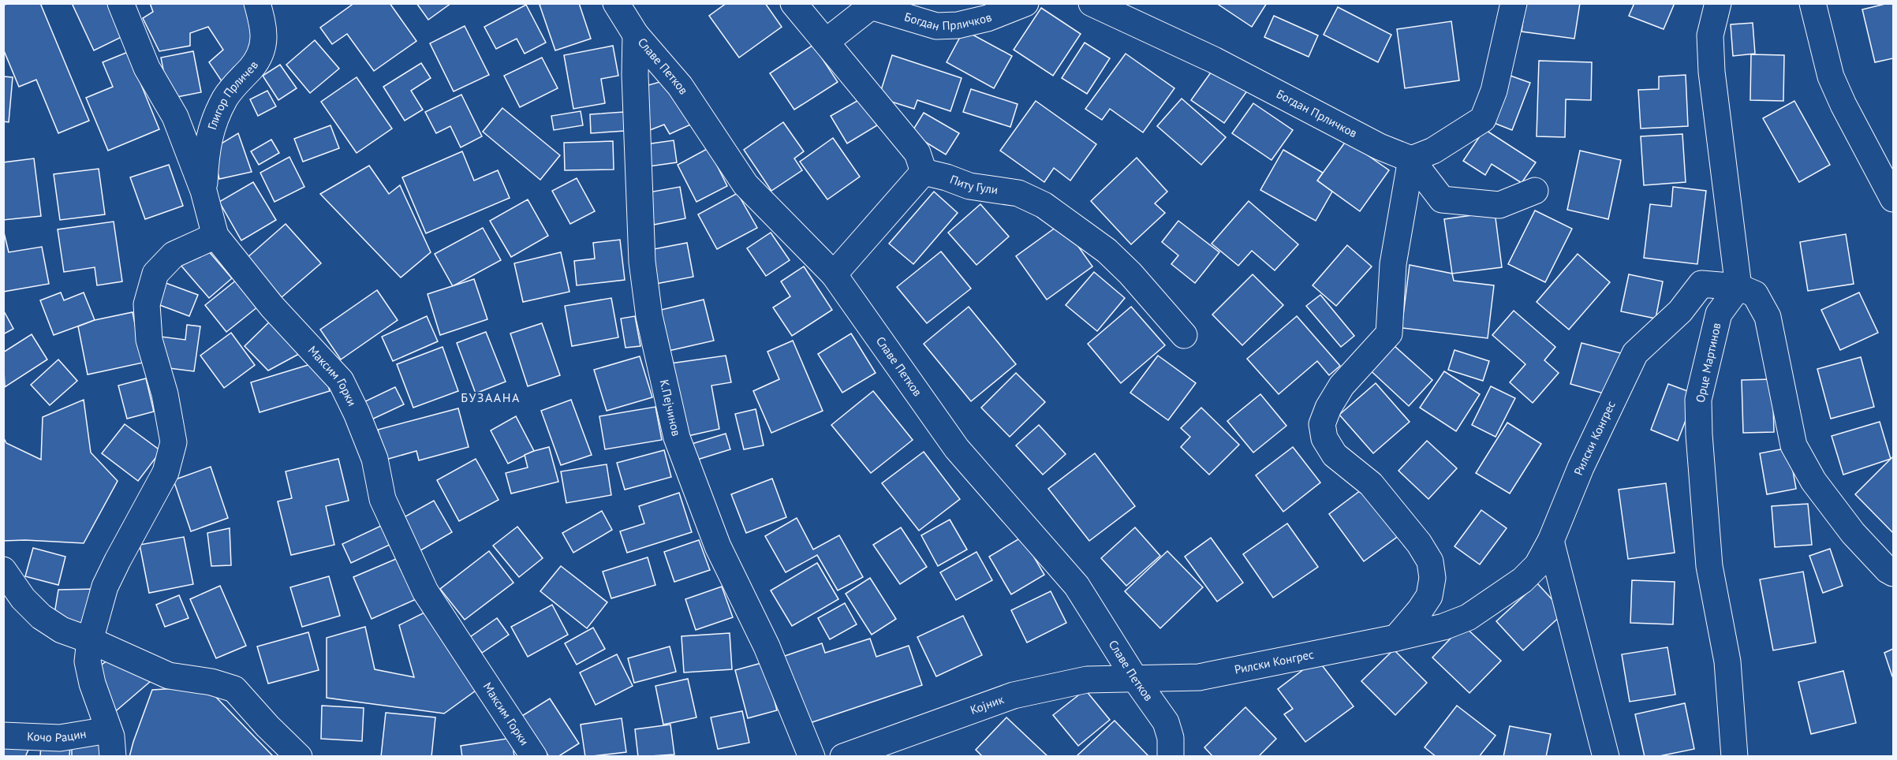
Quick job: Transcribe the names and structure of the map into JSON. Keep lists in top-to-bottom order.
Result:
{
  "streets": {
    "street": [
      "Богдан Прличков",
      "Славе Петков",
      "Глигор Прличев",
      "Питу Гули",
      "Орце Мартинов",
      "Максим Горки",
      "К.Пејчинов",
      "Рилски Конгрес",
      "Којник",
      "Кочо Рацин"
    ]
  },
  "crossings": [
    ["Славе Петков", "К.Пејчинов"],
    ["Славе Петков", "Рилски Конгрес"],
    ["Славе Петков", "Којник"],
    ["Глигор Прличев", "Максим Горки"],
    ["Орце Мартинов", "Рилски Конгрес"],
    ["Рилски Конгрес", "Којник"]
  ],
  "districts": ["БУЗААНА"]
}
